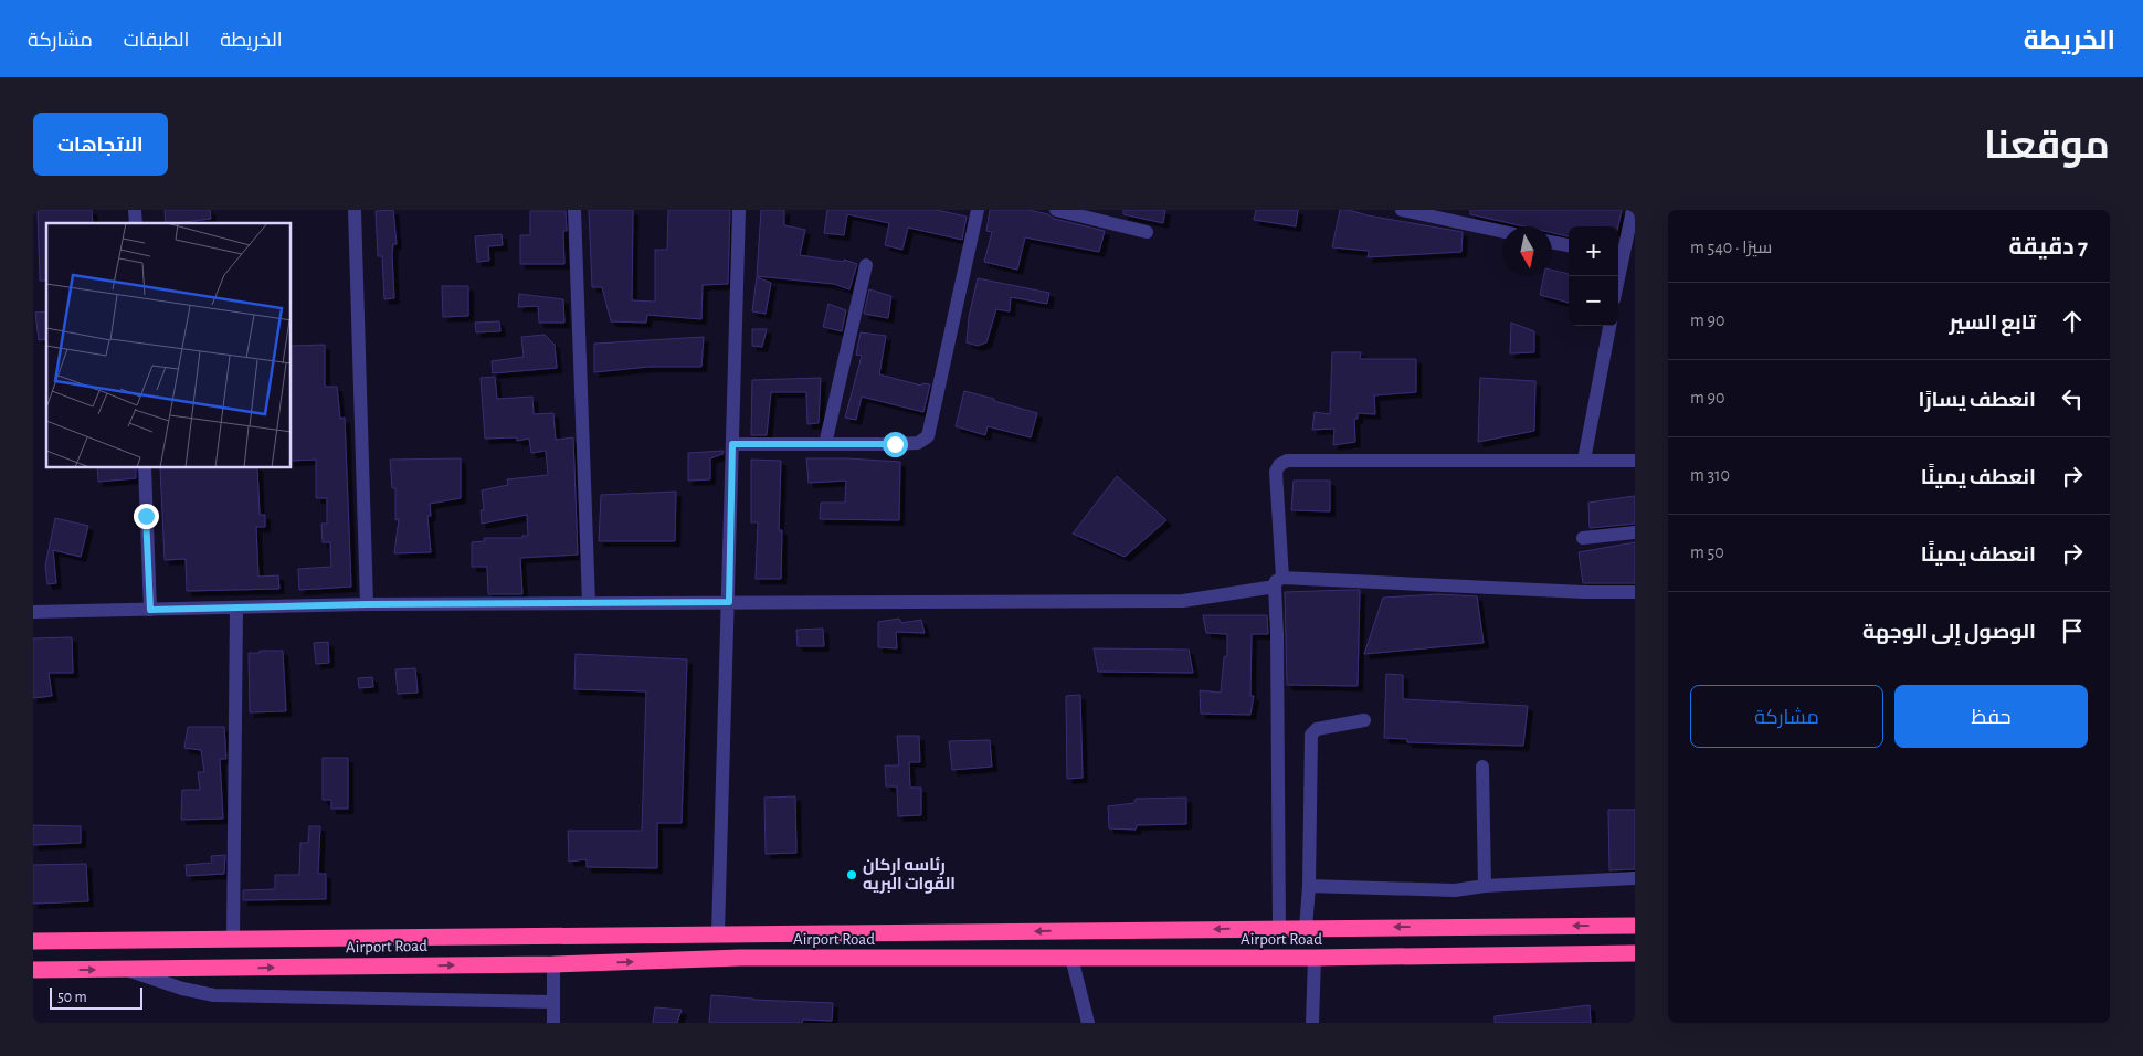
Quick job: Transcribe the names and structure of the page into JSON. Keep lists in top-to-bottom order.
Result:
{
  "streets": {
    "highway": ["Airport Road"]
  },
  "places": ["رئاسه اركان القوات البريه"],
  "scale_bar": "50 m",
  "north": "bottom",
  "page": {
    "header": "الخريطة",
    "nav": ["الخريطة", "الطبقات", "مشاركة"],
    "title": "موقعنا",
    "buttons": [
      "الاتجاهات",
      ["حفظ", "مشاركة"]
    ],
    "heading": ["7 دقيقة", "سيرًا · 540 m"],
    "map_buttons": ["+", "−"],
    "list": [
      ["تابع السير", "90 m"],
      ["انعطف يسارًا", "90 m"],
      ["انعطف يمينًا", "310 m"],
      ["انعطف يمينًا", "50 m"],
      "الوصول إلى الوجهة"
    ],
    "scale": "50 m"
  }
}
